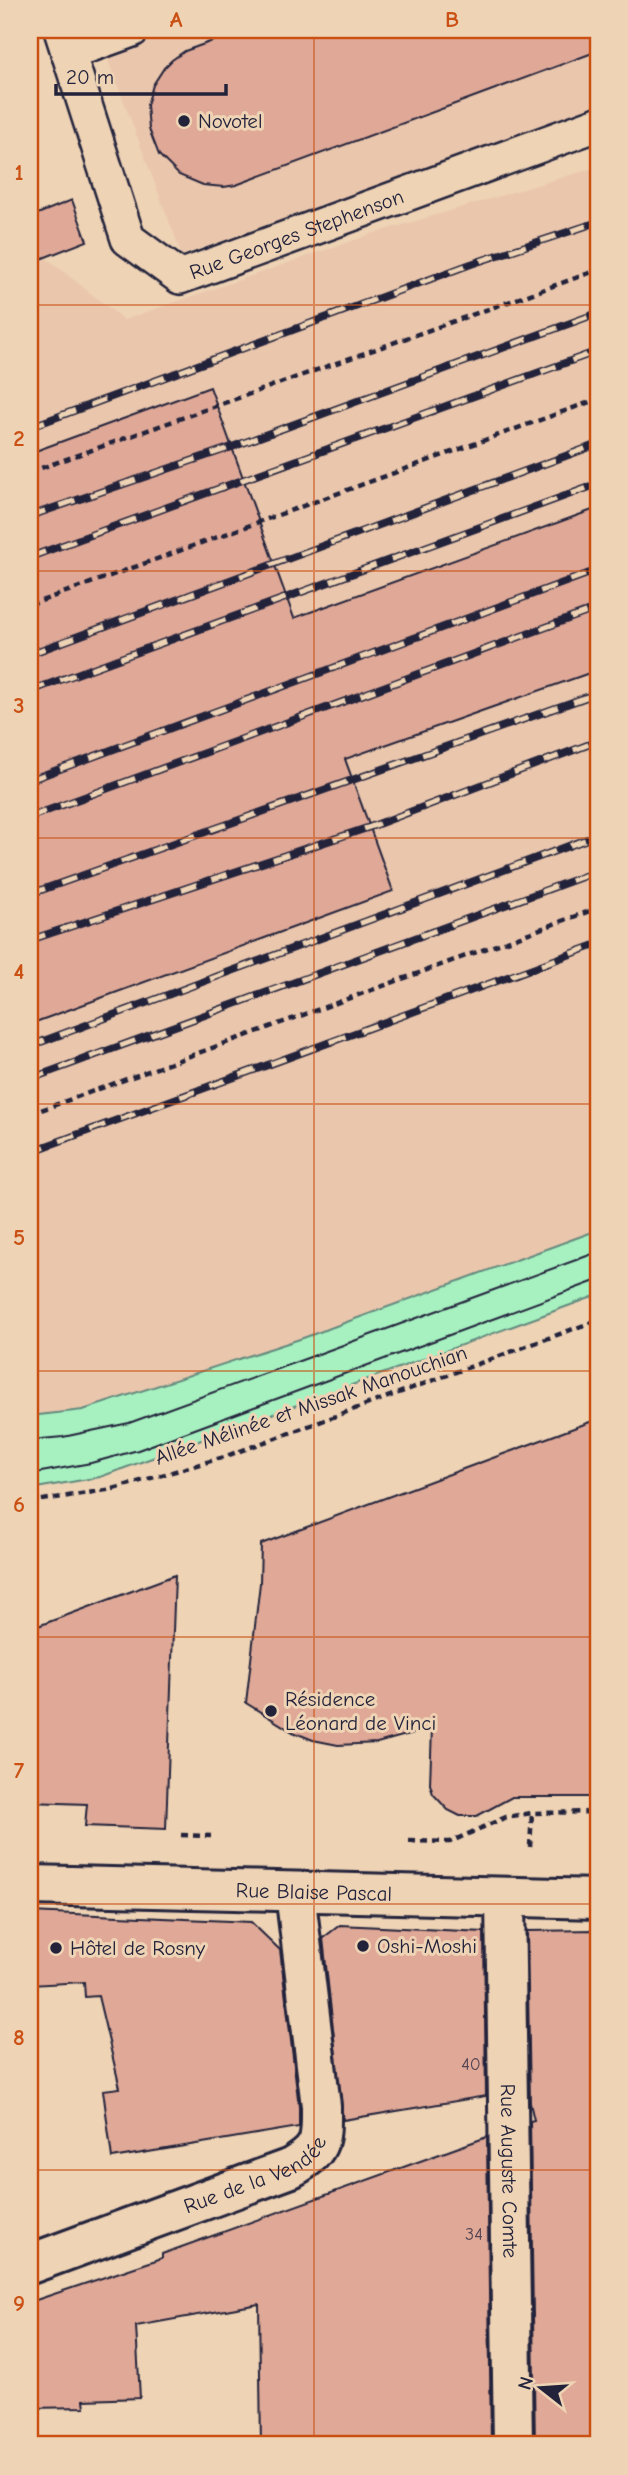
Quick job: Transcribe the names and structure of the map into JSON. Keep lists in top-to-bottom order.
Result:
{
  "streets": {
    "street": ["Rue Blaise Pascal", "Rue de la Vendée", "Rue Auguste Comte"],
    "lane": ["Rue Georges Stephenson"],
    "path": ["Allée Mélinée et Missak Manouchian"]
  },
  "crossings": [
    ["Rue Blaise Pascal", "Rue de la Vendée"],
    ["Rue Blaise Pascal", "Rue Auguste Comte"]
  ],
  "places": [
    "Novotel",
    "Résidence Léonard de Vinci",
    "Oshi-Moshi",
    "Hôtel de Rosny"
  ],
  "house_numbers": ["40", "34"],
  "scale_bar": "20 m",
  "north": "left",
  "grid": {
    "columns": ["A", "B"],
    "rows": [
      "1",
      "2",
      "3",
      "4",
      "5",
      "6",
      "7",
      "8",
      "9"
    ]
  }
}
